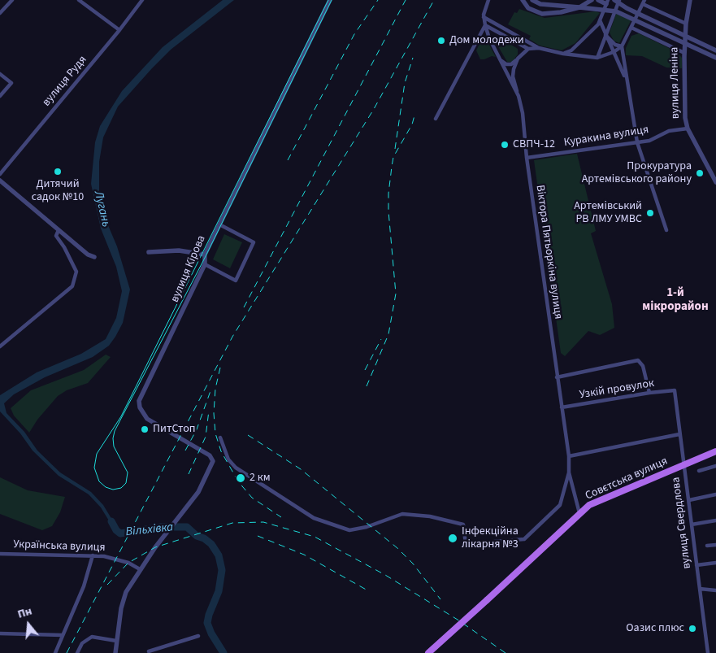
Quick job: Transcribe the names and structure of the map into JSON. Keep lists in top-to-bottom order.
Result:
{
  "streets": {
    "main road": ["Совєтська вулиця"],
    "street": [
      "вулиця Рудя",
      "вулиця Леніна",
      "Куракина вулиця",
      "Віктора Пятьоркіна вулиця",
      "вулиця Кірова",
      "Узкій провулок",
      "вулиця Свердлова",
      "Українська вулиця"
    ]
  },
  "crossings": [
    ["вулиця Леніна", "Куракина вулиця"],
    ["Куракина вулиця", "Віктора Пятьоркіна вулиця"],
    ["Віктора Пятьоркіна вулиця", "Узкій провулок"],
    ["Віктора Пятьоркіна вулиця", "Совєтська вулиця"],
    ["вулиця Кірова", "Українська вулиця"],
    ["Узкій провулок", "вулиця Свердлова"],
    ["Совєтська вулиця", "вулиця Свердлова"]
  ],
  "districts": ["1-й мікрорайон"],
  "water": ["Лугань", "Вільхівка"],
  "places": [
    "Дом молодежи",
    "СВПЧ-12",
    "Дитячий садок №10",
    "Прокуратура Артемівського району",
    "Артемівський РВ ЛМУ УМВС",
    "ПитСтоп",
    "2 км",
    "Інфекційна лікарня №3",
    "Оазис плюс"
  ],
  "north": "top"
}
